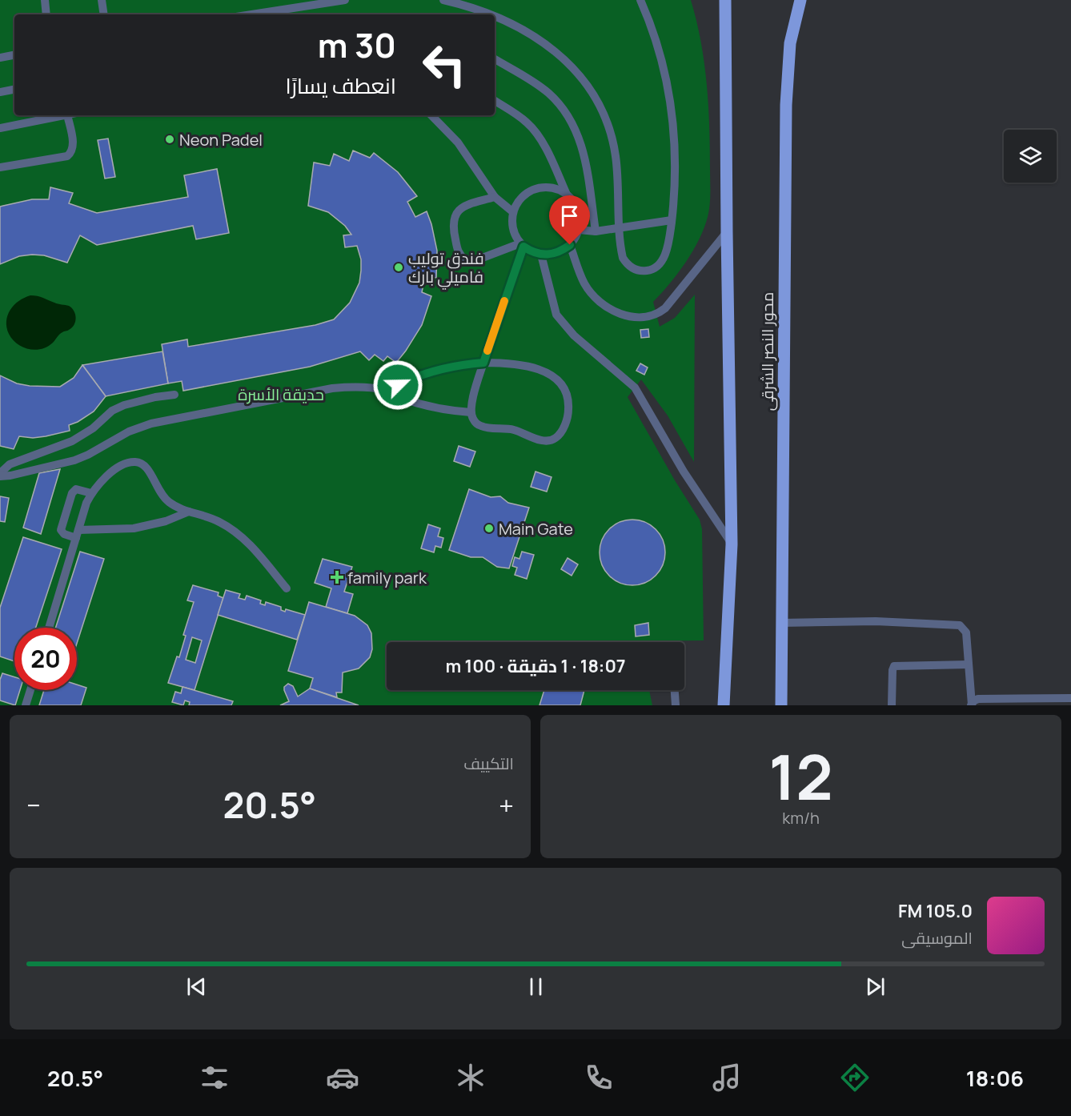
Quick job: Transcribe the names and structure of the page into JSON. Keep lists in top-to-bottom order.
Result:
{
  "streets": {
    "main road": ["محور النصر الشرقى"]
  },
  "parks": ["حديقة الأسرة"],
  "places": {
    "other": ["Neon Padel", "فندق توليب فاميلي بارك", "Main Gate"],
    "health": ["family park"]
  },
  "page": {
    "turn": ["30 m", "انعطف يسارًا"],
    "limit": "20",
    "trip": "18:07 · 1 دقيقة · 100 m",
    "tile": [
      ["12", "km/h"],
      "التكييف"
    ],
    "heat": ["−", "20.5°", "+"],
    "song": ["105.0 FM", "الموسيقى"],
    "tabs": ["18:06", "20.5°"]
  }
}
